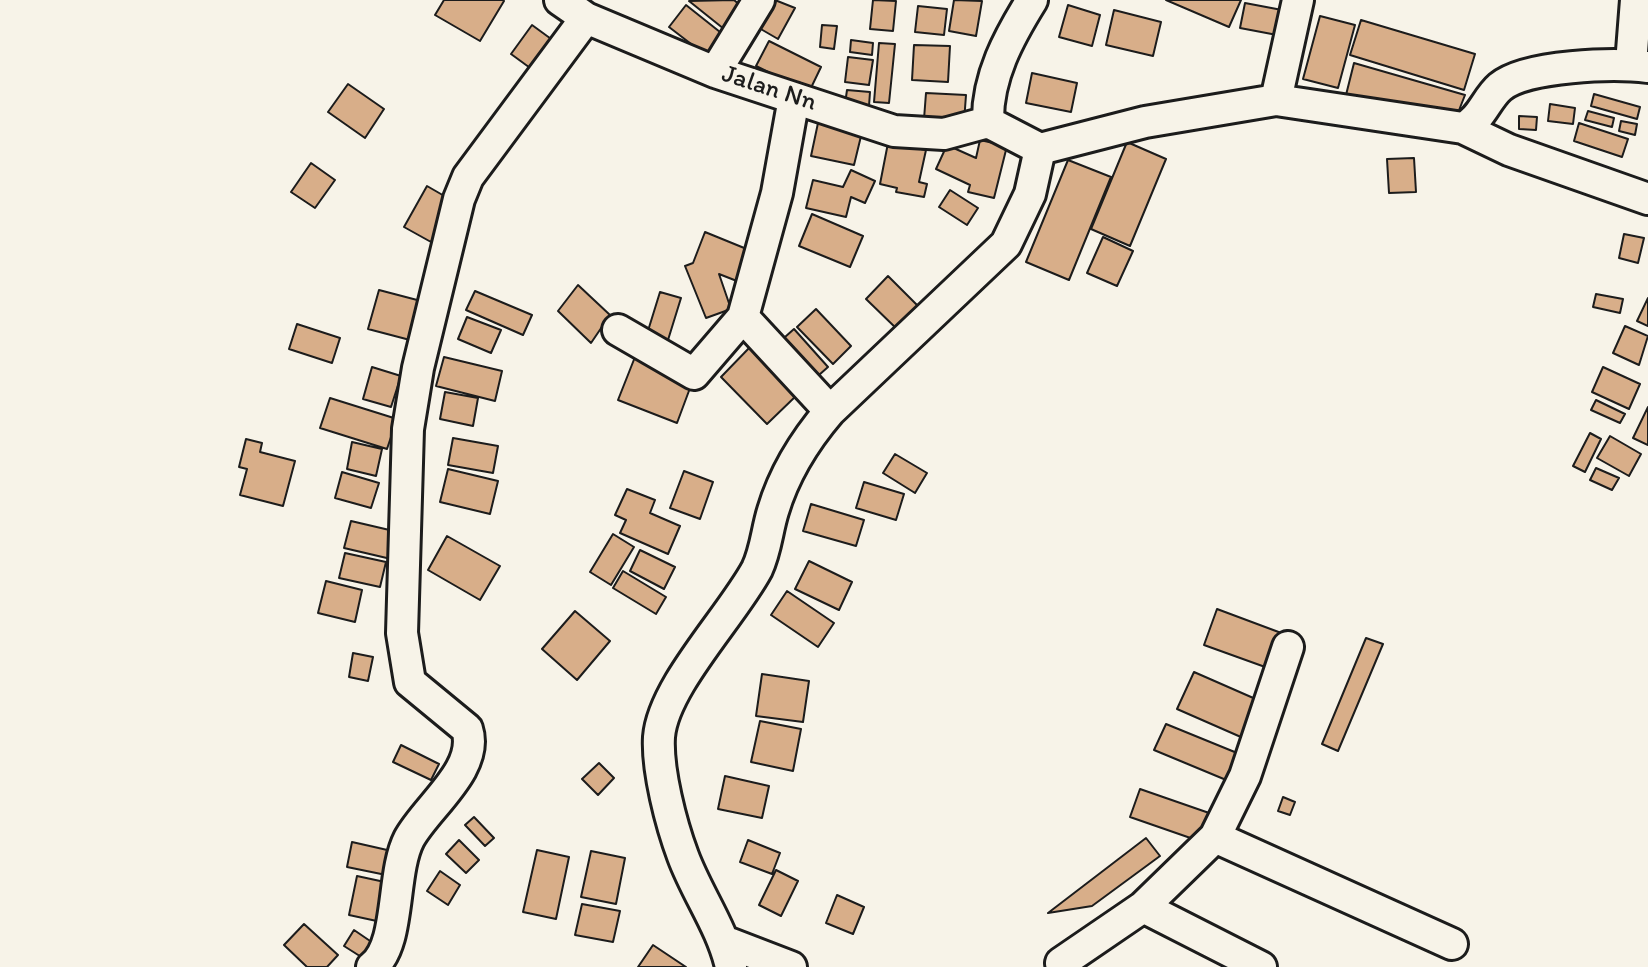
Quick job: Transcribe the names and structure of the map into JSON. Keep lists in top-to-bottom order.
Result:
{
  "streets": {
    "street": ["Jalan Nn"]
  }
}
